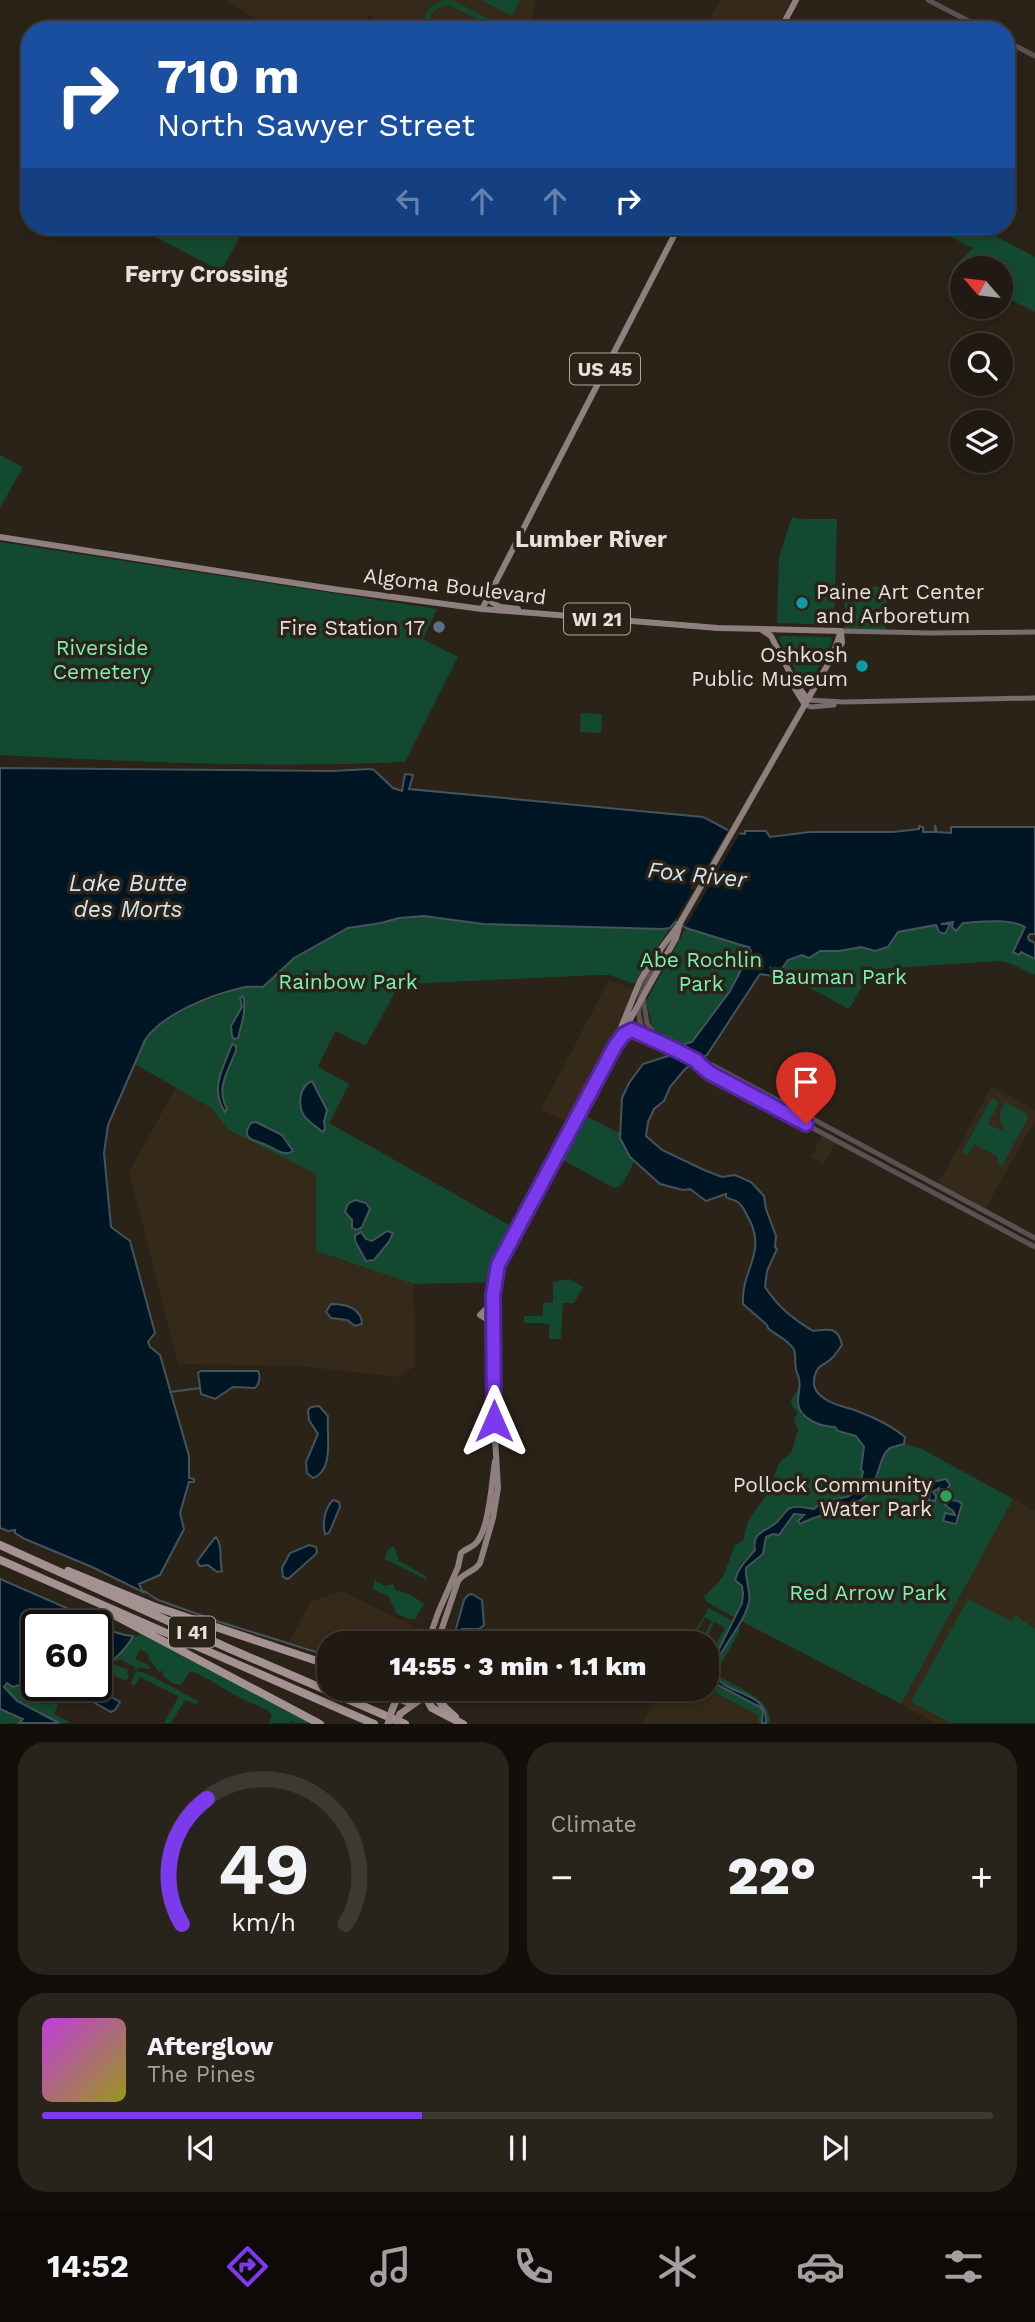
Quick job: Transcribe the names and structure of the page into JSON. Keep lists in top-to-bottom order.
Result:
{
  "streets": {
    "highway": ["I 41"],
    "main road": ["US 45", "Algoma Boulevard", "WI 21"]
  },
  "crossings": [
    ["US 45", "Algoma Boulevard"]
  ],
  "districts": ["Ferry Crossing", "Lumber River"],
  "water": ["Fox River", "Lake Butte des Morts"],
  "parks": [
    "Riverside Cemetery",
    "Abe Rochlin Park",
    "Bauman Park",
    "Rainbow Park",
    "Red Arrow Park"
  ],
  "places": [
    "Paine Art Center and Arboretum",
    "Fire Station 17",
    "Oshkosh Public Museum",
    "Pollock Community Water Park"
  ],
  "north": "top left",
  "page": {
    "turn": ["710 m", "North Sawyer Street"],
    "limit": "60",
    "trip": "14:55 · 3 min · 1.1 km",
    "tile": "Climate",
    "heat": ["−", "22°", "+"],
    "song": ["Afterglow", "The Pines"],
    "tabs": "14:52",
    "gauge": ["49", "km/h"]
  }
}
